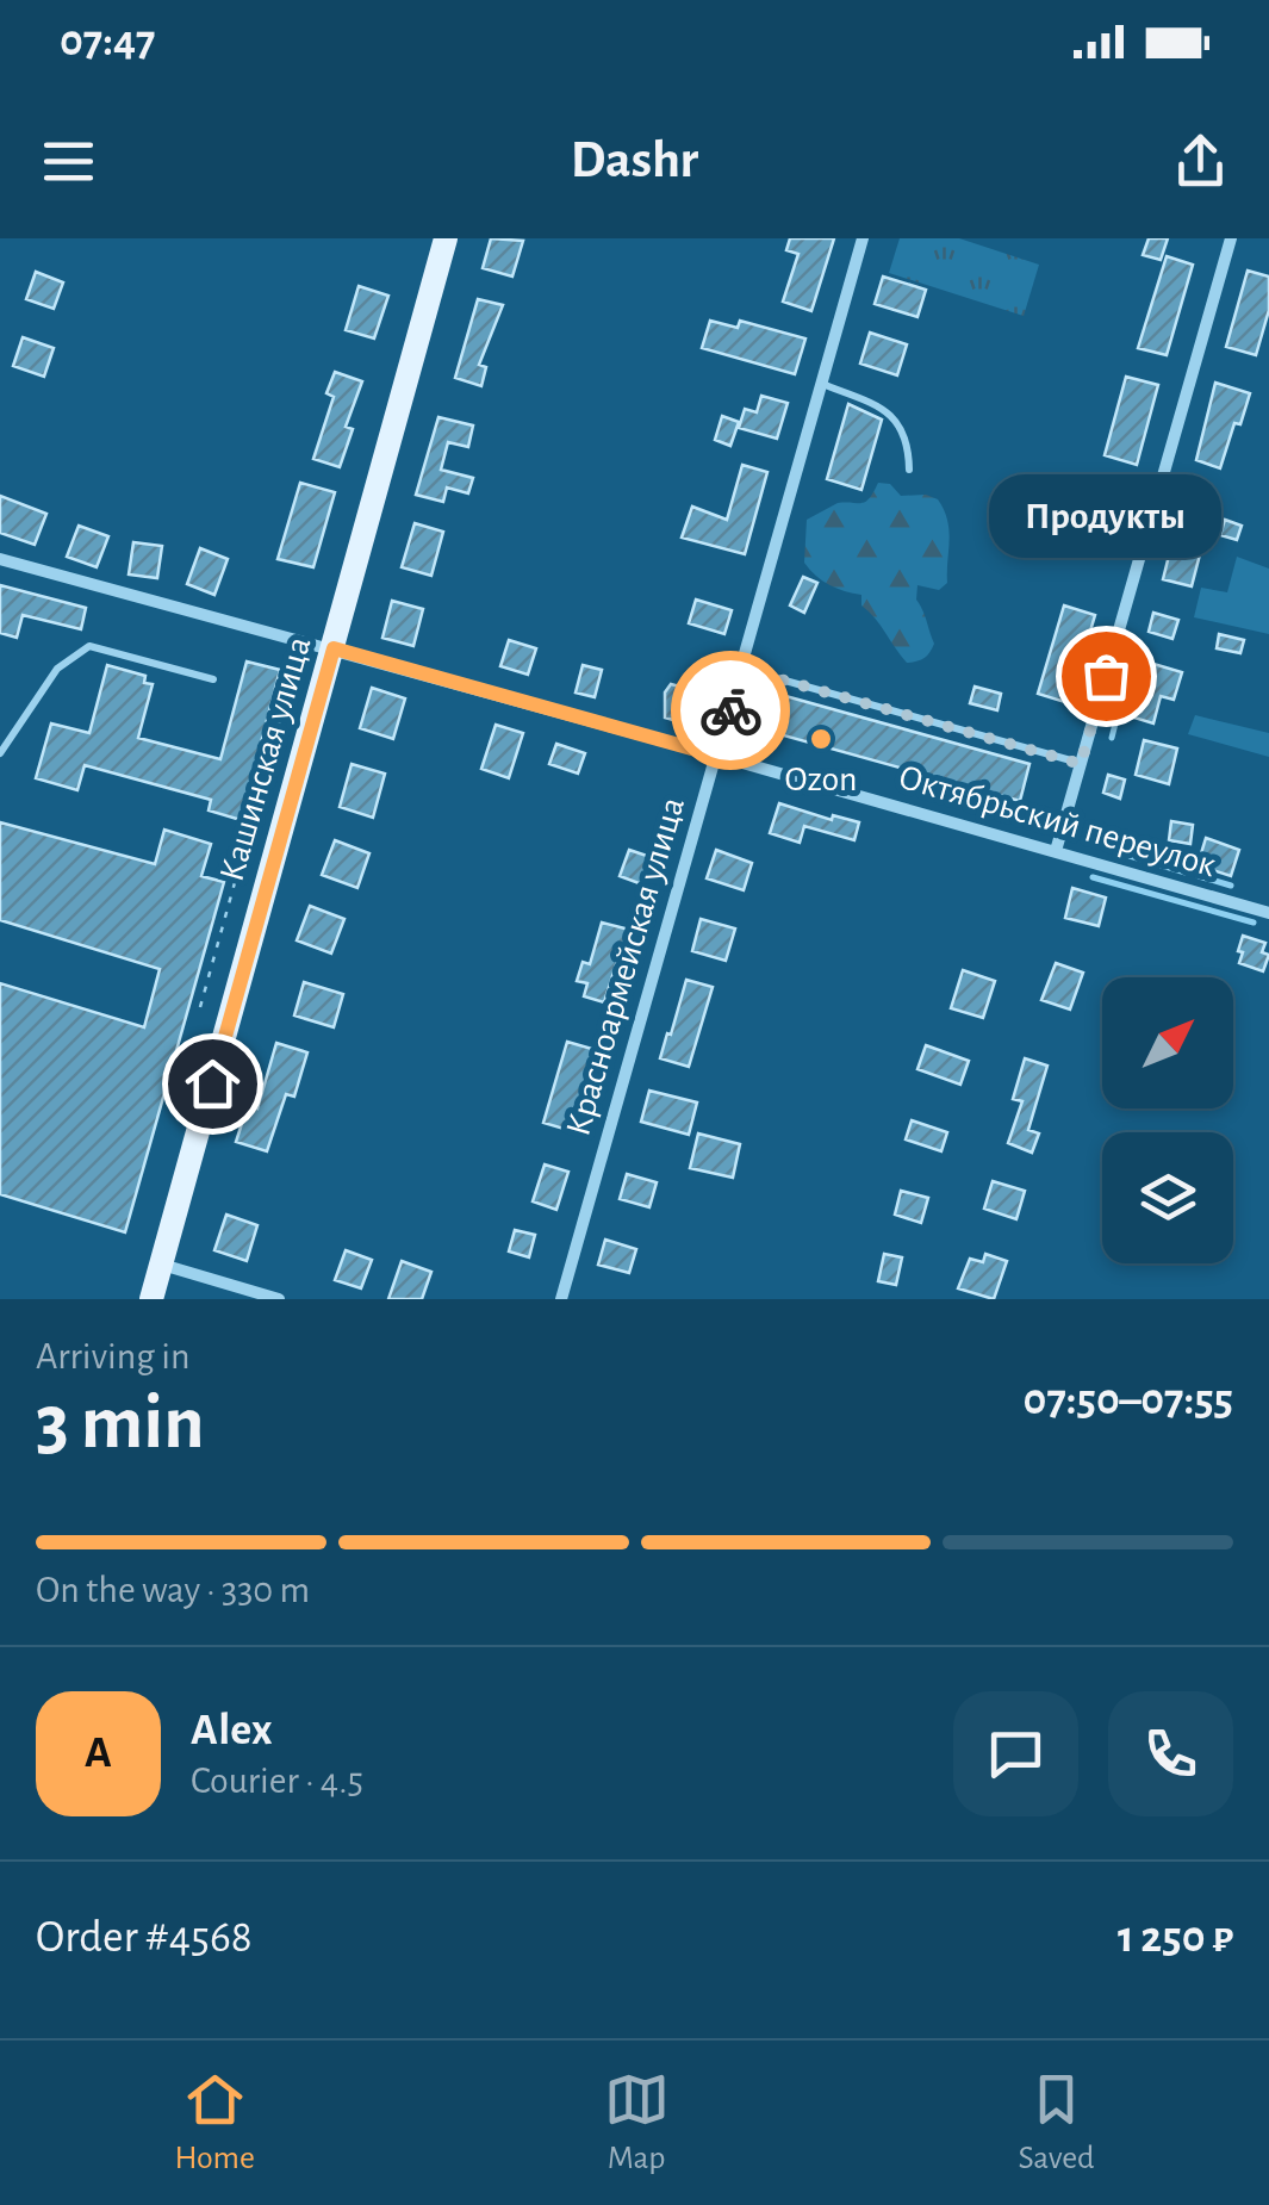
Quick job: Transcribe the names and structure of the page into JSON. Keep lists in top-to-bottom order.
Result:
{
  "streets": {
    "main road": ["Кашинская улица"],
    "street": ["Октябрьский переулок", "Красноармейская улица"]
  },
  "crossings": [
    ["Кашинская улица", "Октябрьский переулок"],
    ["Октябрьский переулок", "Красноармейская улица"]
  ],
  "places": ["Продукты", "Ozon"],
  "north": "top right",
  "page": {
    "status": "07:47",
    "header": "Dashr",
    "bubble": "Продукты",
    "heading": ["3 min", "Arriving in", "07:50–07:55"],
    "panel": [
      "Alex",
      "Courier · 4.5",
      "Order #4568",
      "1 250 ₽"
    ],
    "bar": "On the way · 330 m",
    "round": "A",
    "tabs": ["Home", "Map", "Saved"]
  }
}
